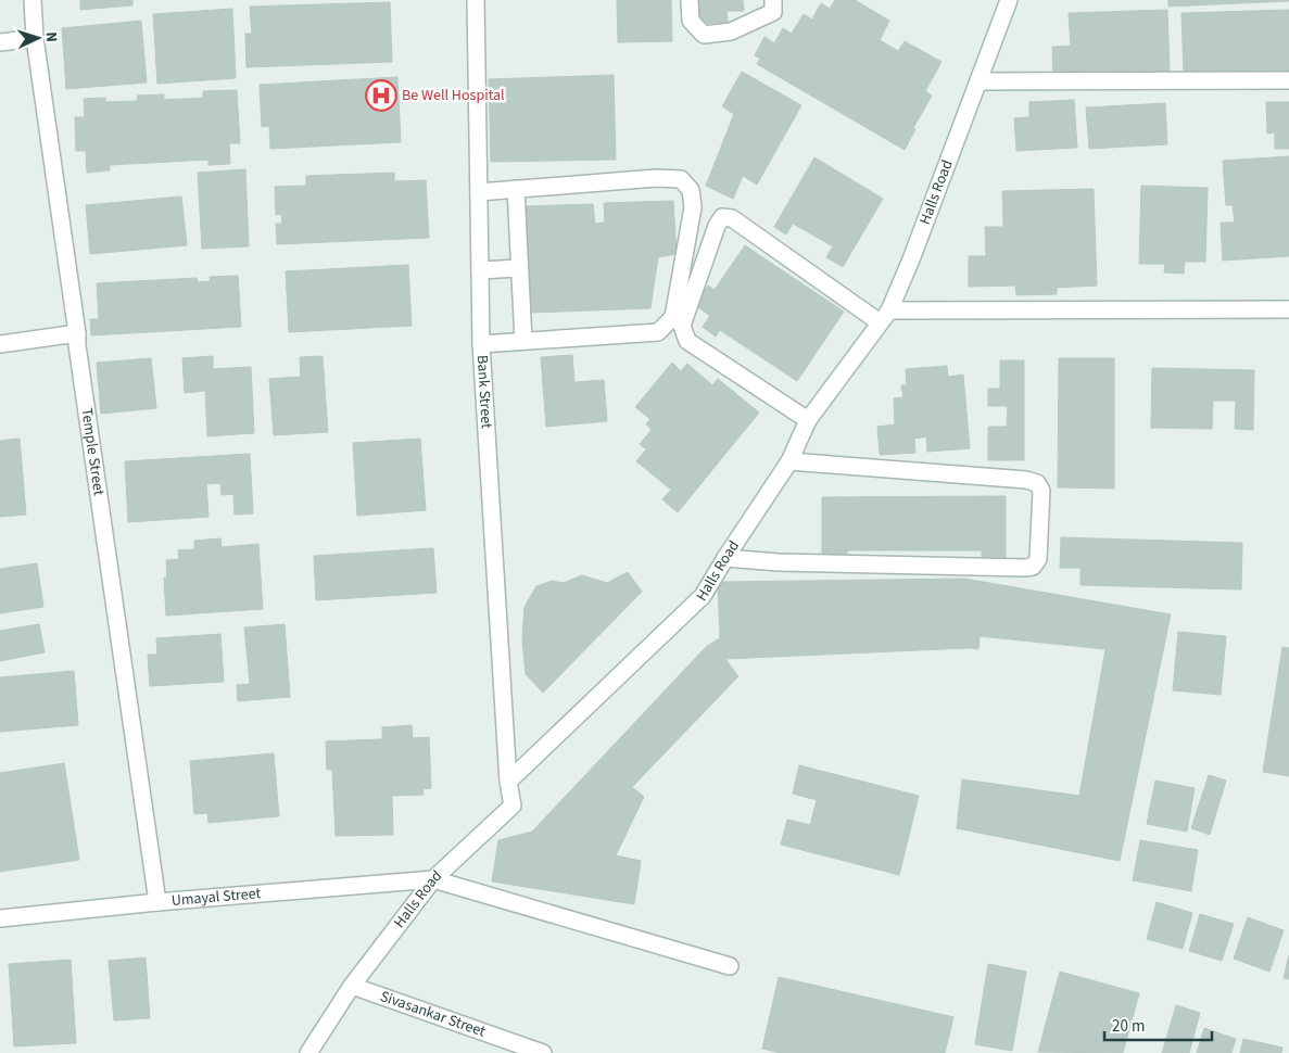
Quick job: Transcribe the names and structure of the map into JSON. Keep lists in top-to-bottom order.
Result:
{
  "streets": {
    "street": [
      "Halls Road",
      "Bank Street",
      "Temple Street",
      "Umayal Street",
      "Sivasankar Street"
    ]
  },
  "crossings": [
    ["Halls Road", "Bank Street"],
    ["Halls Road", "Umayal Street"],
    ["Halls Road", "Sivasankar Street"],
    ["Temple Street", "Umayal Street"]
  ],
  "places": {
    "hospital": ["Be Well Hospital"]
  },
  "scale_bar": "20 m",
  "north": "right"
}
